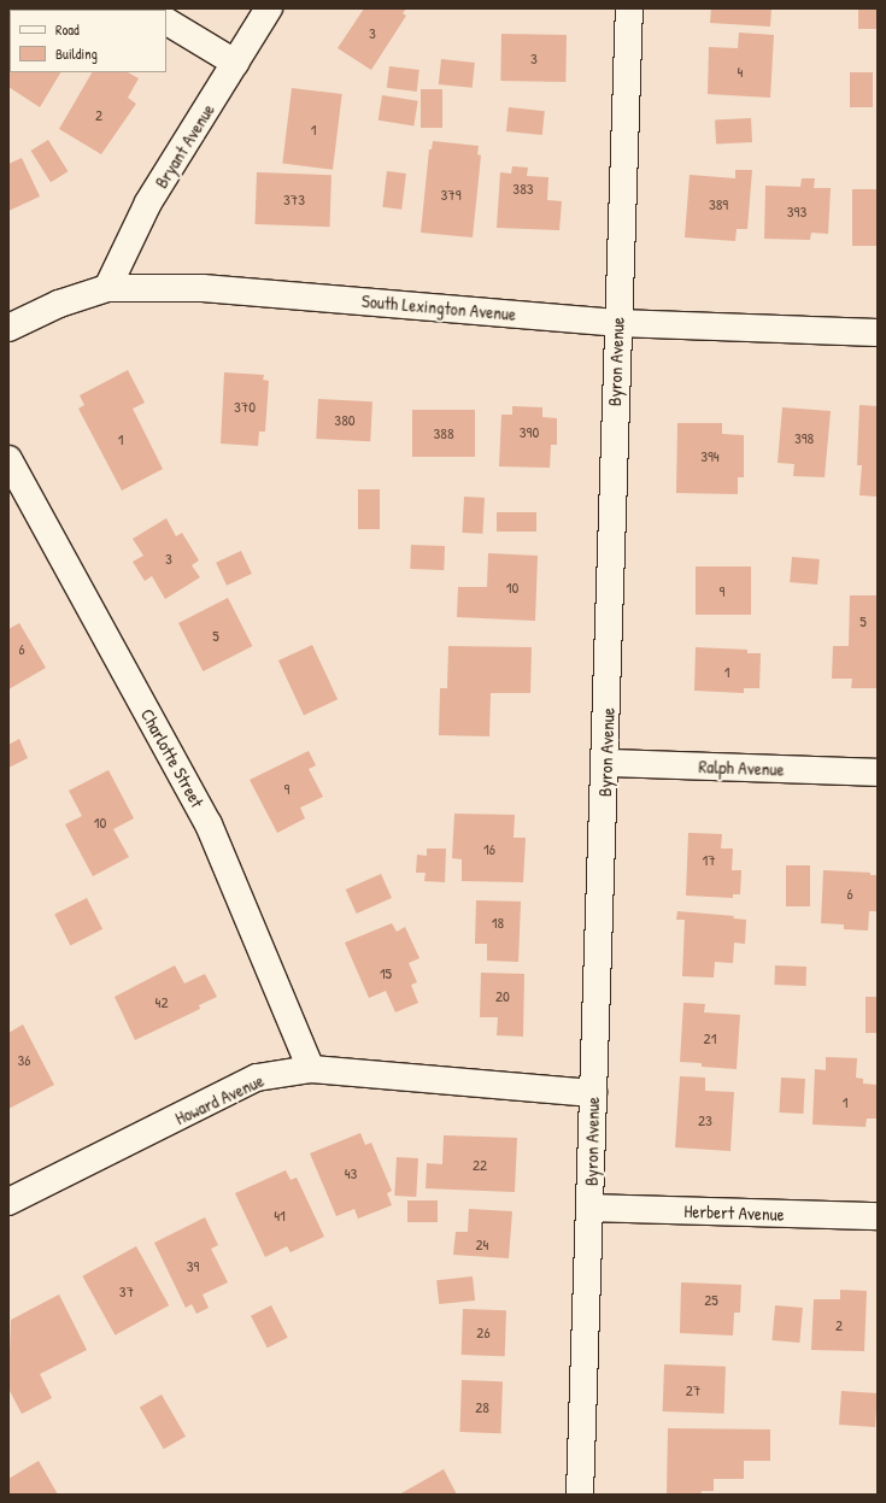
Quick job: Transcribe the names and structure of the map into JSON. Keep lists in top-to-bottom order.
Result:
{
  "streets": {
    "street": [
      "Bryant Avenue",
      "South Lexington Avenue",
      "Byron Avenue",
      "Charlotte Street",
      "Ralph Avenue",
      "Howard Avenue",
      "Herbert Avenue"
    ]
  },
  "crossings": [
    ["Bryant Avenue", "South Lexington Avenue"],
    ["South Lexington Avenue", "Byron Avenue"],
    ["Byron Avenue", "Ralph Avenue"],
    ["Byron Avenue", "Howard Avenue"],
    ["Byron Avenue", "Herbert Avenue"],
    ["Charlotte Street", "Howard Avenue"]
  ],
  "house_numbers": [
    "3",
    "3",
    "4",
    "2",
    "1",
    "383",
    "379",
    "373",
    "389",
    "393",
    "370",
    "380",
    "390",
    "388",
    "398",
    "1",
    "394",
    "3",
    "10",
    "9",
    "5",
    "5",
    "6",
    "1",
    "9",
    "10",
    "16",
    "17",
    "6",
    "18",
    "15",
    "20",
    "42",
    "21",
    "36",
    "1",
    "23",
    "22",
    "43",
    "41",
    "24",
    "39",
    "37",
    "25",
    "2",
    "26",
    "27",
    "28"
  ],
  "legend": ["Road", "Building"]
}
